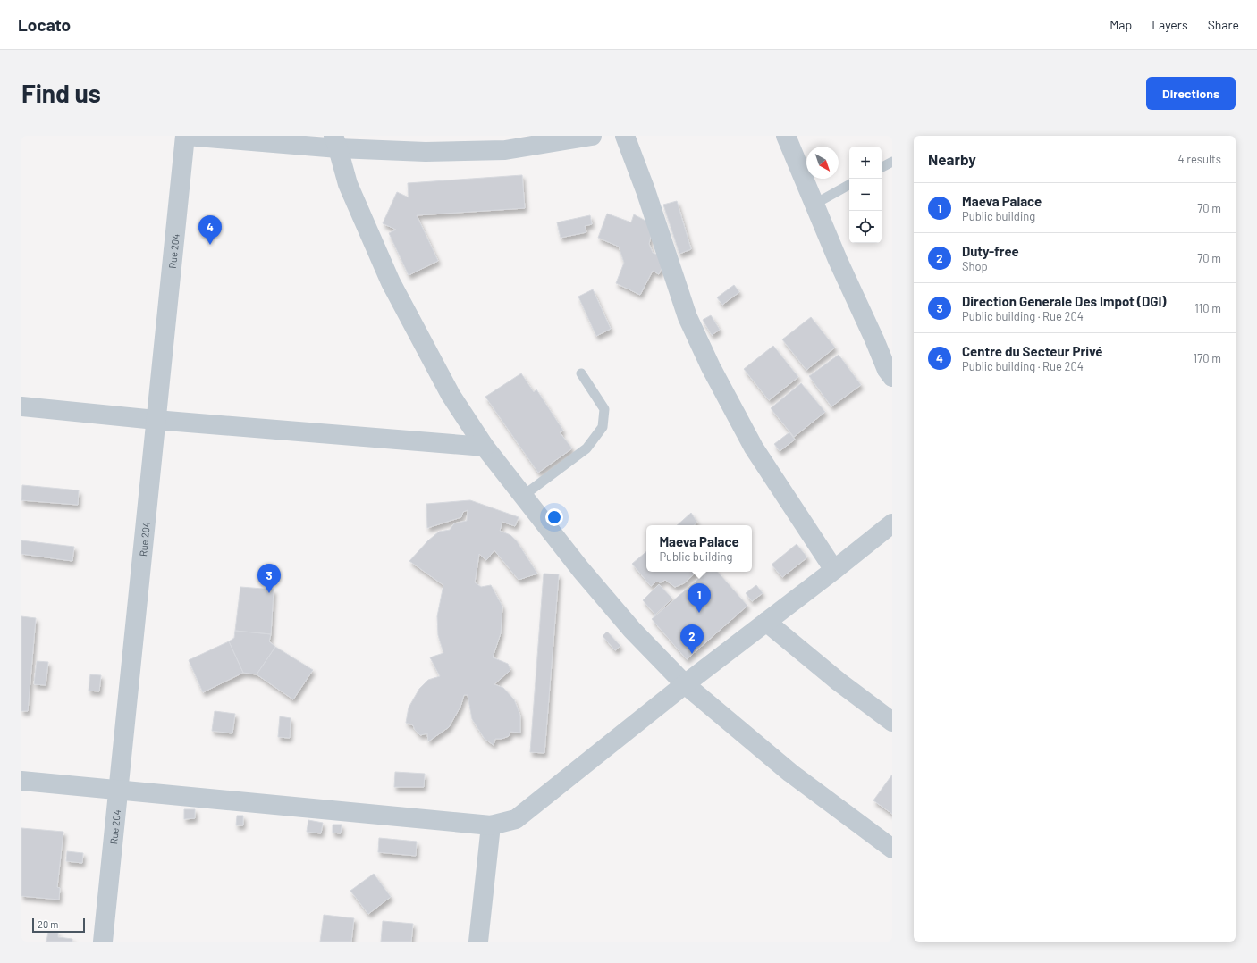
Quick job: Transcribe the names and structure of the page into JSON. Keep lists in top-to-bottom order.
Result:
{
  "streets": {
    "street": ["Rue 204"]
  },
  "scale_bar": "20 m",
  "north": "bottom right",
  "page": {
    "header": "Locato",
    "nav": ["Map", "Layers", "Share"],
    "buttons": "Directions",
    "title": "Find us",
    "heading": ["Nearby", "4 results"],
    "map_buttons": ["+", "−"],
    "list": [
      {
        "mark": "1",
        "name": "Maeva Palace",
        "note": "Public building",
        "value": "70 m"
      },
      {
        "mark": "2",
        "name": "Duty-free",
        "note": "Shop",
        "value": "70 m"
      },
      {
        "mark": "3",
        "name": "Direction Generale Des Impot (DGI)",
        "note": "Public building · Rue 204",
        "value": "110 m"
      },
      {
        "mark": "4",
        "name": "Centre du Secteur Privé",
        "note": "Public building · Rue 204",
        "value": "170 m"
      }
    ],
    "pins": [
      "4",
      "3",
      "1",
      "2"
    ],
    "popup": ["Maeva Palace", "Public building"],
    "scale": "20 m"
  }
}
